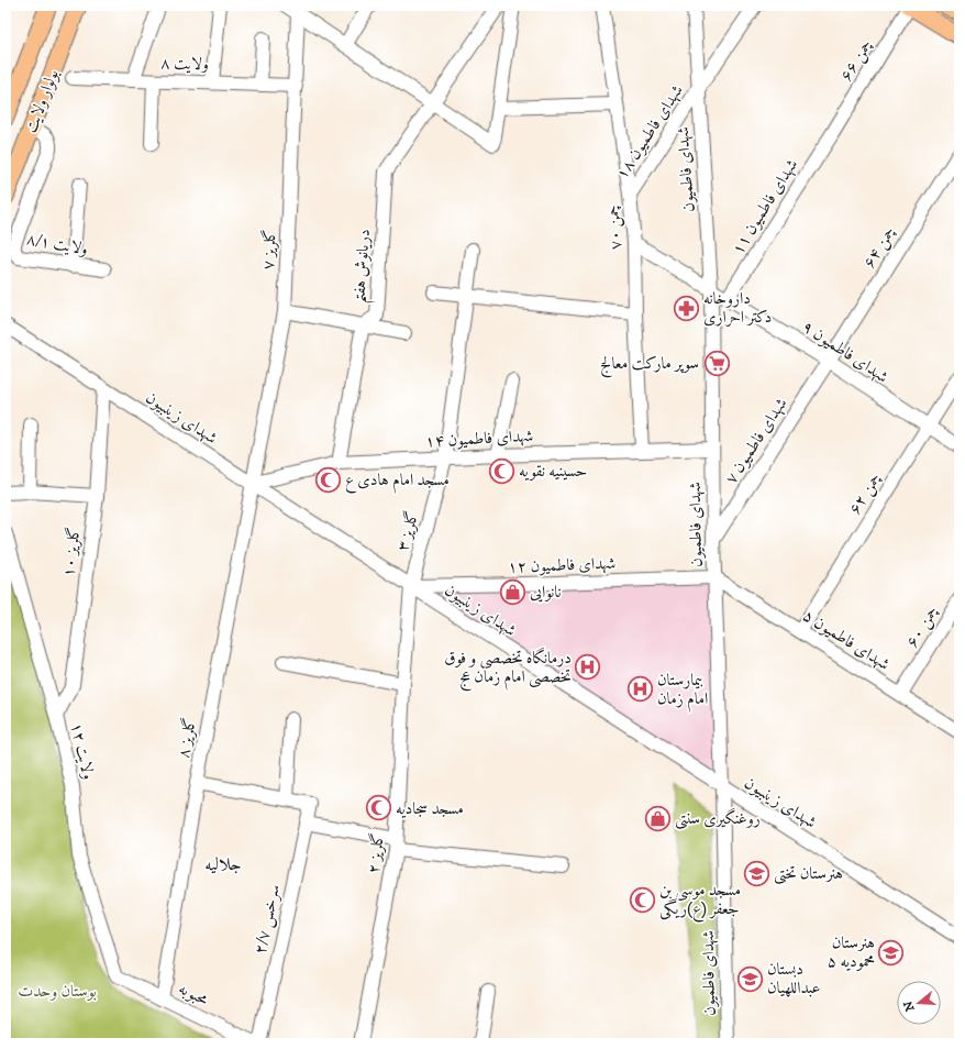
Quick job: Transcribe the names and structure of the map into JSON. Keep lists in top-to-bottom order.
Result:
{
  "streets": {
    "main road": ["بولوار ولایت"],
    "street": [
      "چمن ۶۶",
      "ولایت ۸",
      "شهدای فاطمیون ۱۸",
      "شهدای فاطمیون",
      "شهدای فاطمیون ۱۱",
      "چمن ۷۰",
      "ولایت ۸/۱",
      "چمن ۶۴",
      "گلریز ۷",
      "دریانوش هفتم",
      "شهدای فاطمیون ۹",
      "شهدای زینبیون",
      "شهدای فاطمیون ۱۴",
      "شهدای فاطمیون ۷",
      "چمن ۶۲",
      "گلریز ۳",
      "گلریز ۱۰",
      "شهدای فاطمیون ۱۲",
      "چمن ۶۰",
      "شهدای فاطمیون ۵",
      "گلریز ۸",
      "ولایت ۱۲",
      "گلریز ۲",
      "سرخس ۲/۷",
      "محبوبه"
    ]
  },
  "crossings": [
    ["چمن ۶۶", "شهدای فاطمیون ۱۱"],
    ["ولایت ۸", "گلریز ۷"],
    ["بولوار ولایت", "ولایت ۸/۱"],
    ["شهدای فاطمیون ۱۸", "شهدای فاطمیون"],
    ["شهدای فاطمیون ۱۸", "چمن ۷۰"],
    ["شهدای فاطمیون", "شهدای فاطمیون ۹"],
    ["شهدای فاطمیون", "شهدای زینبیون"],
    ["شهدای فاطمیون", "شهدای فاطمیون ۱۴"],
    ["شهدای فاطمیون", "شهدای فاطمیون ۷"],
    ["شهدای فاطمیون", "شهدای فاطمیون ۱۲"],
    ["شهدای فاطمیون", "شهدای فاطمیون ۵"],
    ["شهدای فاطمیون ۱۱", "شهدای فاطمیون ۹"],
    ["چمن ۷۰", "شهدای فاطمیون ۹"],
    ["چمن ۷۰", "شهدای فاطمیون ۱۴"],
    ["چمن ۶۴", "شهدای فاطمیون ۹"],
    ["چمن ۶۴", "شهدای فاطمیون ۷"],
    ["گلریز ۷", "شهدای زینبیون"],
    ["گلریز ۷", "شهدای فاطمیون ۱۴"],
    ["گلریز ۷", "گلریز ۸"],
    ["دریانوش هفتم", "شهدای فاطمیون ۱۴"],
    ["شهدای فاطمیون ۹", "شهدای فاطمیون ۷"],
    ["شهدای فاطمیون ۹", "چمن ۶۲"],
    ["شهدای زینبیون", "شهدای فاطمیون ۱۴"],
    ["شهدای زینبیون", "گلریز ۳"],
    ["شهدای زینبیون", "گلریز ۱۰"],
    ["شهدای زینبیون", "شهدای فاطمیون ۱۲"],
    ["شهدای زینبیون", "گلریز ۸"],
    ["شهدای زینبیون", "گلریز ۲"],
    ["شهدای فاطمیون ۱۴", "گلریز ۳"],
    ["شهدای فاطمیون ۱۴", "گلریز ۸"],
    ["چمن ۶۲", "شهدای فاطمیون ۵"],
    ["گلریز ۳", "شهدای فاطمیون ۱۲"],
    ["گلریز ۳", "گلریز ۲"],
    ["گلریز ۱۰", "ولایت ۱۲"],
    ["شهدای فاطمیون ۱۲", "شهدای فاطمیون ۵"],
    ["شهدای فاطمیون ۱۲", "گلریز ۲"],
    ["چمن ۶۰", "شهدای فاطمیون ۵"],
    ["گلریز ۸", "محبوبه"],
    ["ولایت ۱۲", "محبوبه"]
  ],
  "districts": ["جلالیه"],
  "parks": ["بوستان وحدت"],
  "places": {
    "pharmacy": ["داروخانه دکتر احراری"],
    "supermarket": ["سوپر مارکت معالج"],
    "mosque": [
      "حسینیه نقویه",
      "مسجد امام هادی ع",
      "مسجد سجادیه",
      "مسجد موسی بن جعفر (ع)ریگی"
    ],
    "shop": ["نانوایی", "روغنگیری سنتی"],
    "hospital": ["درمانگاه تخصصی و فوق تخصصی امام زمان عج", "بیمارستان امام زمان"],
    "school or university": ["هنرستان تختی", "هنرستان محمودیه ۵", "دبستان عبداللهیان"]
  },
  "north": "left"
}
